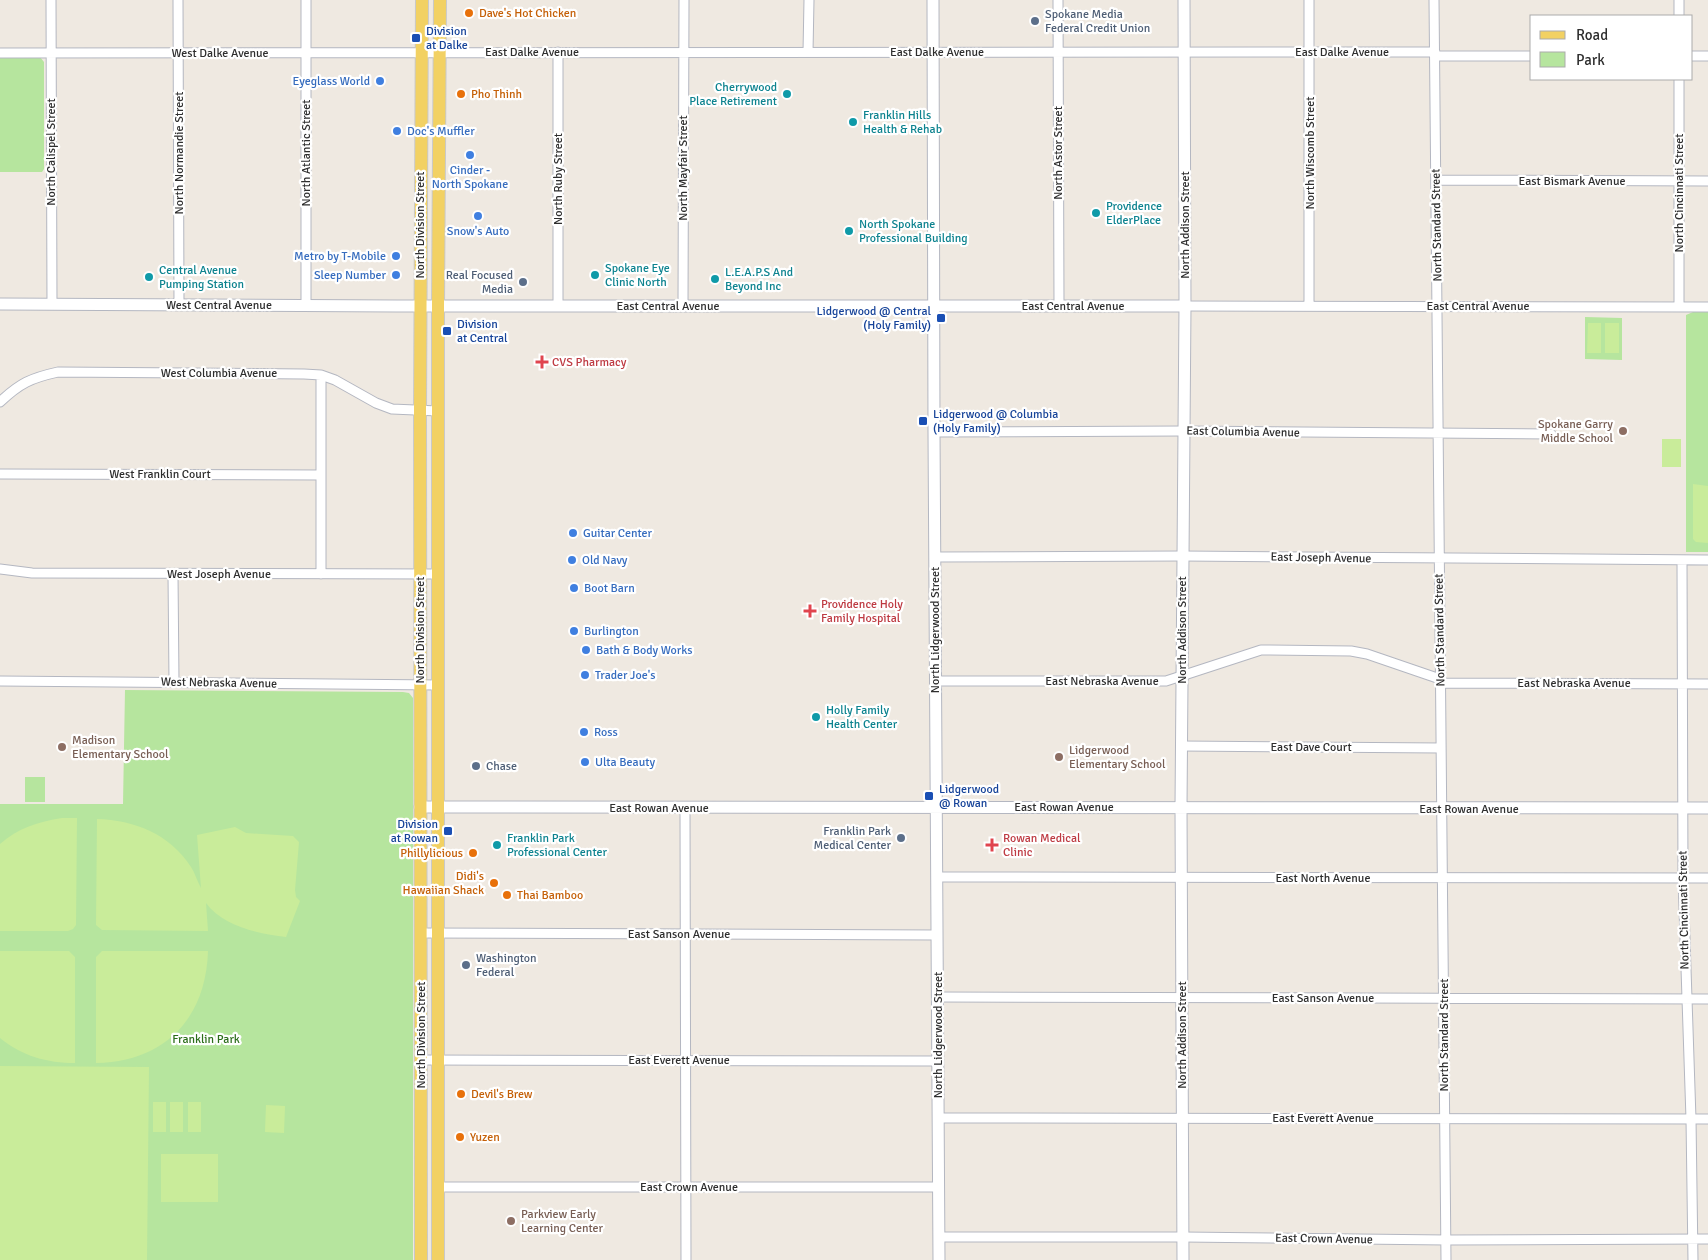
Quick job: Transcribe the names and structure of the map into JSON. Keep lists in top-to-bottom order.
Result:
{
  "streets": {
    "main road": ["North Division Street"],
    "street": [
      "East Dalke Avenue",
      "West Dalke Avenue",
      "North Calispel Street",
      "North Normandie Street",
      "North Atlantic Street",
      "North Astor Street",
      "North Wiscomb Street",
      "North Mayfair Street",
      "North Ruby Street",
      "East Bismark Avenue",
      "North Cincinnati Street",
      "North Addison Street",
      "North Standard Street",
      "West Central Avenue",
      "East Central Avenue",
      "West Columbia Avenue",
      "East Columbia Avenue",
      "West Franklin Court",
      "East Joseph Avenue",
      "West Joseph Avenue",
      "North Lidgerwood Street",
      "East Nebraska Avenue",
      "West Nebraska Avenue",
      "East Dave Court",
      "East Rowan Avenue",
      "East North Avenue",
      "East Sanson Avenue",
      "East Everett Avenue",
      "East Crown Avenue"
    ]
  },
  "crossings": [
    ["East Dalke Avenue", "West Dalke Avenue"],
    ["East Dalke Avenue", "North Astor Street"],
    ["East Dalke Avenue", "North Wiscomb Street"],
    ["East Dalke Avenue", "North Mayfair Street"],
    ["East Dalke Avenue", "North Ruby Street"],
    ["East Dalke Avenue", "North Division Street"],
    ["East Dalke Avenue", "North Addison Street"],
    ["East Dalke Avenue", "North Standard Street"],
    ["East Dalke Avenue", "North Lidgerwood Street"],
    ["West Dalke Avenue", "North Calispel Street"],
    ["West Dalke Avenue", "North Normandie Street"],
    ["West Dalke Avenue", "North Atlantic Street"],
    ["West Dalke Avenue", "North Division Street"],
    ["North Calispel Street", "West Central Avenue"],
    ["North Normandie Street", "West Central Avenue"],
    ["North Atlantic Street", "West Central Avenue"],
    ["North Astor Street", "East Central Avenue"],
    ["North Wiscomb Street", "East Central Avenue"],
    ["North Mayfair Street", "East Central Avenue"],
    ["North Ruby Street", "East Central Avenue"],
    ["East Bismark Avenue", "North Cincinnati Street"],
    ["East Bismark Avenue", "North Standard Street"],
    ["North Cincinnati Street", "East Central Avenue"],
    ["North Cincinnati Street", "East Joseph Avenue"],
    ["North Cincinnati Street", "East Nebraska Avenue"],
    ["North Cincinnati Street", "East Rowan Avenue"],
    ["North Cincinnati Street", "East North Avenue"],
    ["North Cincinnati Street", "East Sanson Avenue"],
    ["North Cincinnati Street", "East Everett Avenue"],
    ["North Cincinnati Street", "East Crown Avenue"],
    ["North Division Street", "West Central Avenue"],
    ["North Division Street", "East Central Avenue"],
    ["North Division Street", "West Columbia Avenue"],
    ["North Division Street", "West Joseph Avenue"],
    ["North Division Street", "West Nebraska Avenue"],
    ["North Division Street", "East Rowan Avenue"],
    ["North Division Street", "East Sanson Avenue"],
    ["North Division Street", "East Everett Avenue"],
    ["North Division Street", "East Crown Avenue"],
    ["North Addison Street", "East Central Avenue"],
    ["North Addison Street", "East Columbia Avenue"],
    ["North Addison Street", "East Joseph Avenue"],
    ["North Addison Street", "East Nebraska Avenue"],
    ["North Addison Street", "East Dave Court"],
    ["North Addison Street", "East Rowan Avenue"],
    ["North Addison Street", "East North Avenue"],
    ["North Addison Street", "East Sanson Avenue"],
    ["North Addison Street", "East Everett Avenue"],
    ["North Addison Street", "East Crown Avenue"],
    ["North Standard Street", "East Central Avenue"],
    ["North Standard Street", "East Columbia Avenue"],
    ["North Standard Street", "East Joseph Avenue"],
    ["North Standard Street", "East Nebraska Avenue"],
    ["North Standard Street", "East Dave Court"],
    ["North Standard Street", "East Rowan Avenue"],
    ["North Standard Street", "East North Avenue"],
    ["North Standard Street", "East Sanson Avenue"],
    ["North Standard Street", "East Everett Avenue"],
    ["North Standard Street", "East Crown Avenue"],
    ["West Central Avenue", "East Central Avenue"],
    ["East Central Avenue", "North Lidgerwood Street"],
    ["East Columbia Avenue", "North Lidgerwood Street"],
    ["East Joseph Avenue", "North Lidgerwood Street"],
    ["North Lidgerwood Street", "East Nebraska Avenue"],
    ["North Lidgerwood Street", "East Rowan Avenue"],
    ["North Lidgerwood Street", "East North Avenue"],
    ["North Lidgerwood Street", "East Sanson Avenue"],
    ["North Lidgerwood Street", "East Everett Avenue"],
    ["North Lidgerwood Street", "East Crown Avenue"]
  ],
  "parks": ["Franklin Park"],
  "places": {
    "other": [
      "Dave's Hot Chicken",
      "Spokane Media Federal Credit Union",
      "Eyeglass World",
      "Pho Thinh",
      "Cherrywood Place Retirement",
      "Franklin Hills Health & Rehab",
      "Doc's Muffler",
      "Cinder - North Spokane",
      "Providence ElderPlace",
      "Snow's Auto",
      "North Spokane Professional Building",
      "Metro by T-Mobile",
      "Sleep Number",
      "Spokane Eye Clinic North",
      "Central Avenue Pumping Station",
      "L.E.A.P.S And Beyond Inc",
      "Real Focused Media",
      "Spokane Garry Middle School",
      "Guitar Center",
      "Old Navy",
      "Boot Barn",
      "Burlington",
      "Bath & Body Works",
      "Trader Joe's",
      "Holly Family Health Center",
      "Ross",
      "Madison Elementary School",
      "Lidgerwood Elementary School",
      "Ulta Beauty",
      "Chase",
      "Franklin Park Medical Center",
      "Franklin Park Professional Center",
      "Phillylicious",
      "Didi's Hawaiian Shack",
      "Thai Bamboo",
      "Washington Federal",
      "Devil's Brew",
      "Yuzen",
      "Parkview Early Learning Center"
    ],
    "transit": [
      "Division at Dalke",
      "Lidgerwood @ Central (Holy Family)",
      "Division at Central",
      "Lidgerwood @ Columbia (Holy Family)",
      "Lidgerwood @ Rowan",
      "Division at Rowan"
    ],
    "health": ["CVS Pharmacy", "Providence Holy Family Hospital", "Rowan Medical Clinic"]
  },
  "legend": ["Road", "Park"]
}
